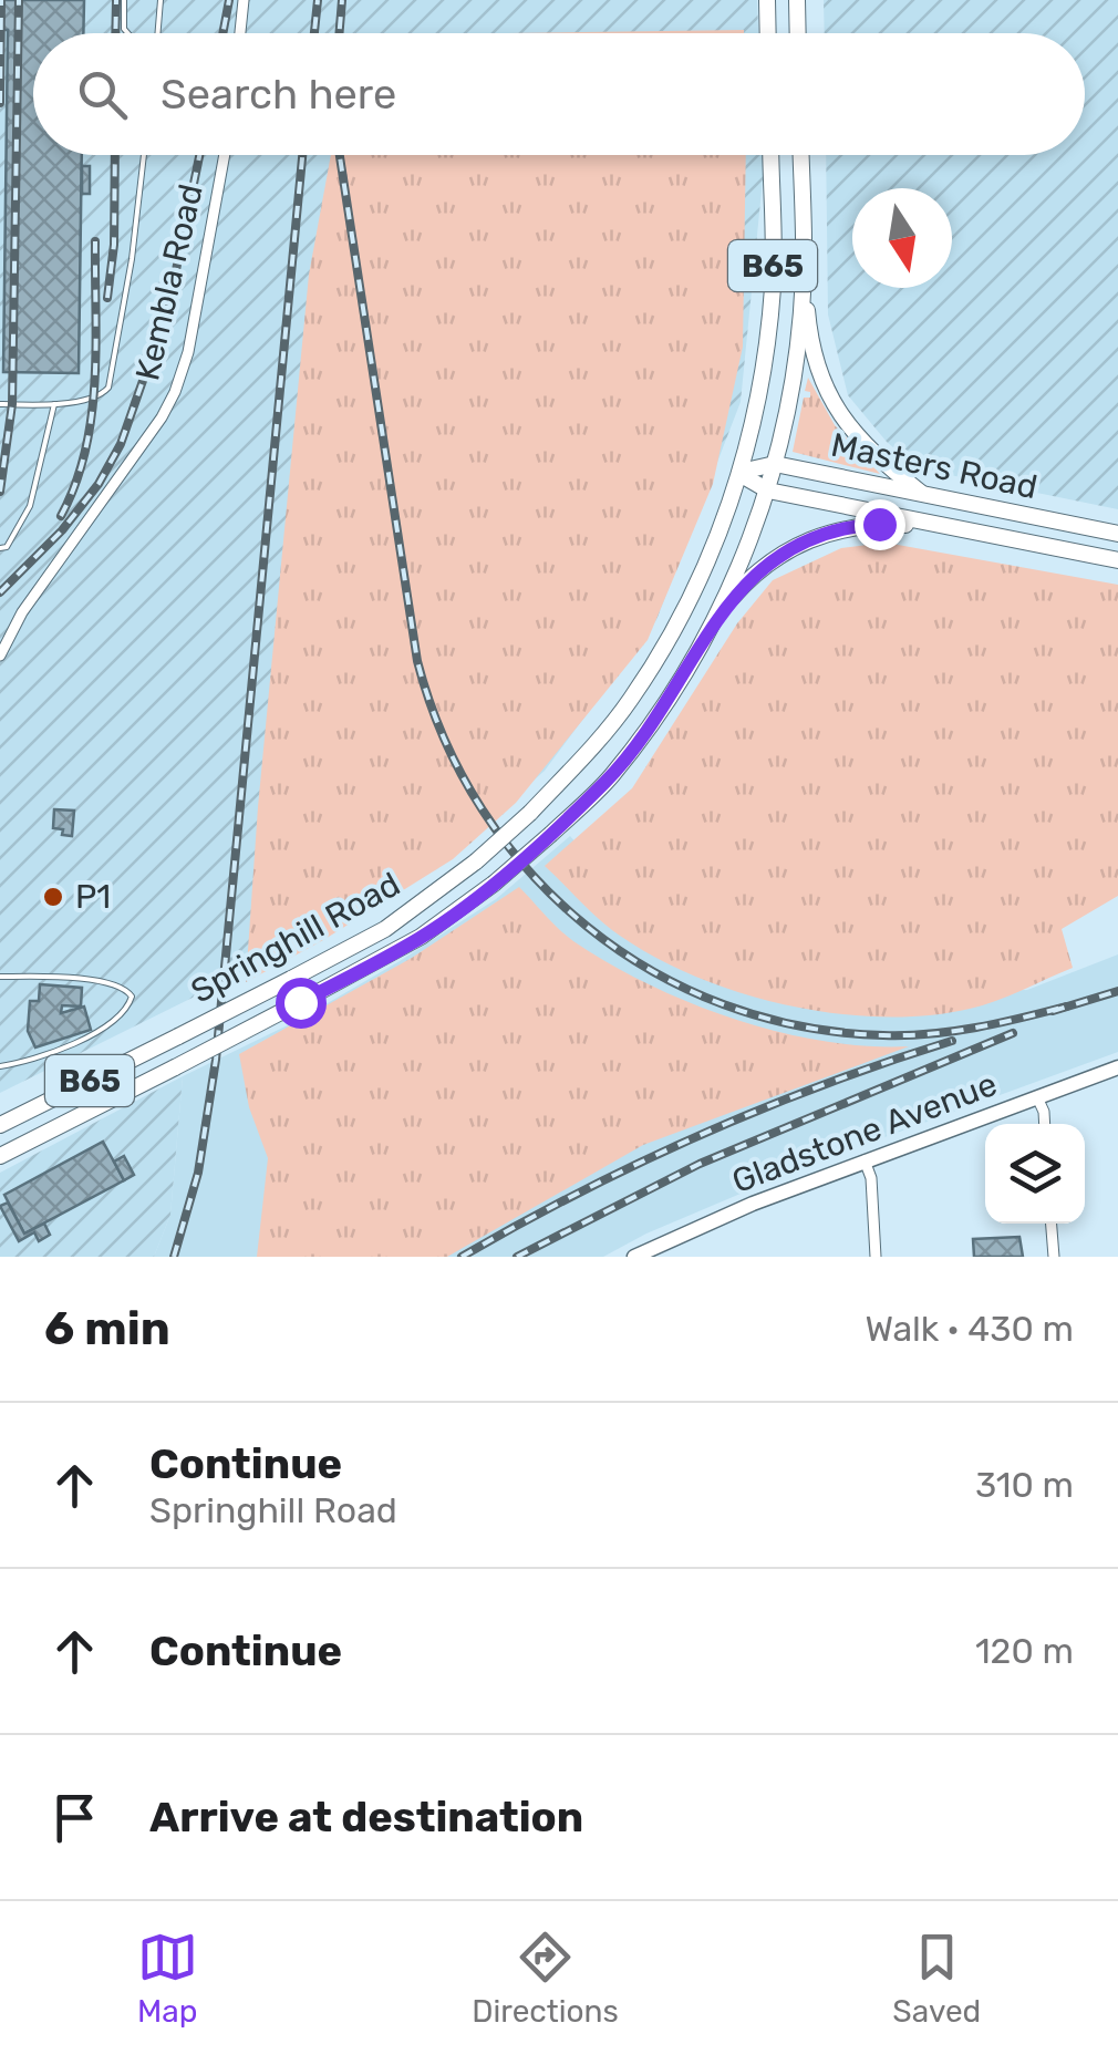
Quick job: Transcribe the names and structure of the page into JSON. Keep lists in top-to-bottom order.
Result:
{
  "streets": {
    "main road": [
      "B65",
      "Masters Road",
      "Springhill Road",
      "Gladstone Avenue"
    ],
    "street": ["Kembla Road"]
  },
  "crossings": [
    ["Masters Road", "Springhill Road"]
  ],
  "places": ["P1"],
  "north": "bottom",
  "page": {
    "search": "Search here",
    "heading": ["6 min", "Walk · 430 m"],
    "list": [
      ["Continue", "Springhill Road", "310 m"],
      ["Continue", "120 m"],
      "Arrive at destination"
    ],
    "nav": ["Map", "Directions", "Saved"]
  }
}
